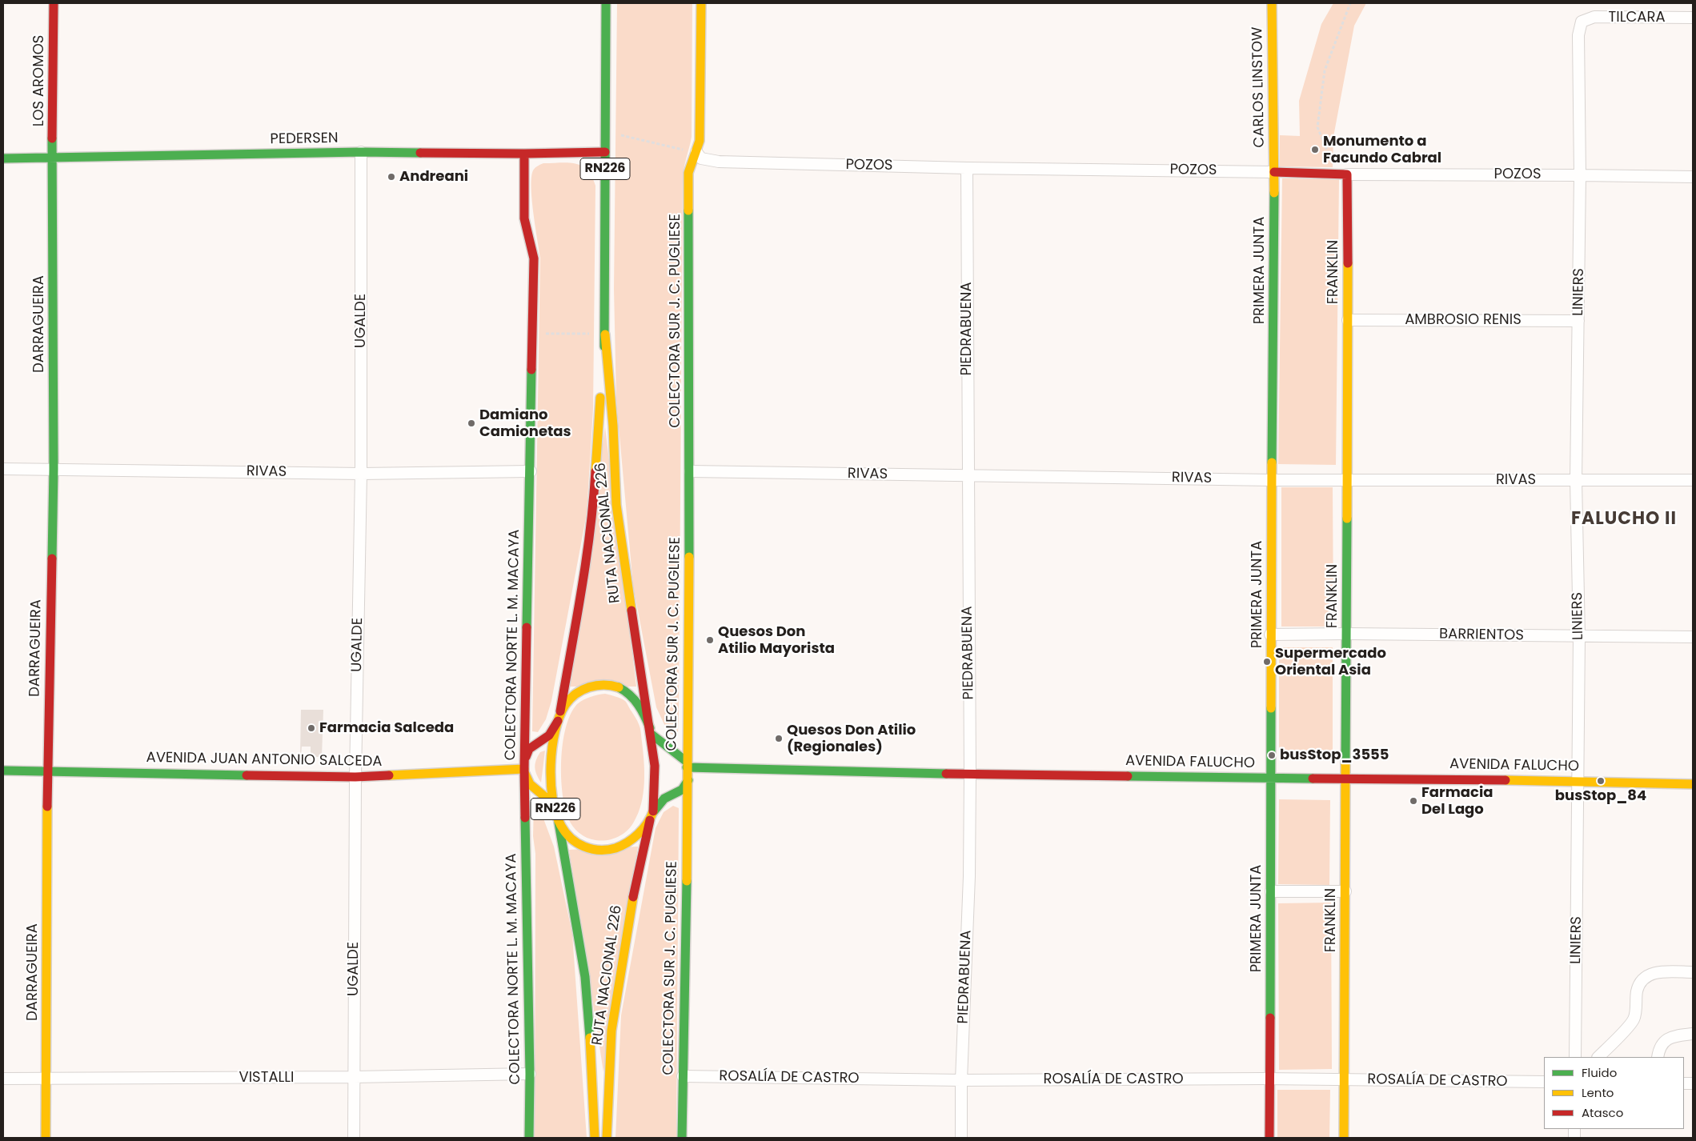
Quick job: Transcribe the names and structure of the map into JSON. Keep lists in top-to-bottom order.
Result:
{
  "streets": {
    "main road": [
      "LOS AROMOS",
      "CARLOS LINSTOW",
      "PEDERSEN",
      "POZOS",
      "RN226",
      "PRIMERA JUNTA",
      "FRANKLIN",
      "COLECTORA SUR J. C. PUGLIESE",
      "DARRAGUEIRA",
      "RUTA NACIONAL 226",
      "COLECTORA NORTE L. M. MACAYA",
      "AVENIDA JUAN ANTONIO SALCEDA",
      "AVENIDA FALUCHO"
    ],
    "street": [
      "TILCARA",
      "LINIERS",
      "AMBROSIO RENIS",
      "UGALDE",
      "PIEDRABUENA",
      "RIVAS",
      "BARRIENTOS",
      "VISTALLI",
      "ROSALÍA DE CASTRO"
    ]
  },
  "crossings": [
    ["TILCARA", "LINIERS"],
    ["LOS AROMOS", "PEDERSEN"],
    ["LOS AROMOS", "DARRAGUEIRA"],
    ["CARLOS LINSTOW", "POZOS"],
    ["CARLOS LINSTOW", "PRIMERA JUNTA"],
    ["PEDERSEN", "UGALDE"],
    ["PEDERSEN", "DARRAGUEIRA"],
    ["PEDERSEN", "RUTA NACIONAL 226"],
    ["PEDERSEN", "COLECTORA NORTE L. M. MACAYA"],
    ["POZOS", "PRIMERA JUNTA"],
    ["POZOS", "FRANKLIN"],
    ["POZOS", "LINIERS"],
    ["POZOS", "COLECTORA SUR J. C. PUGLIESE"],
    ["POZOS", "PIEDRABUENA"],
    ["PRIMERA JUNTA", "RIVAS"],
    ["PRIMERA JUNTA", "BARRIENTOS"],
    ["PRIMERA JUNTA", "AVENIDA FALUCHO"],
    ["PRIMERA JUNTA", "ROSALÍA DE CASTRO"],
    ["FRANKLIN", "AMBROSIO RENIS"],
    ["FRANKLIN", "RIVAS"],
    ["FRANKLIN", "BARRIENTOS"],
    ["FRANKLIN", "AVENIDA FALUCHO"],
    ["FRANKLIN", "ROSALÍA DE CASTRO"],
    ["LINIERS", "AMBROSIO RENIS"],
    ["LINIERS", "RIVAS"],
    ["LINIERS", "BARRIENTOS"],
    ["LINIERS", "AVENIDA FALUCHO"],
    ["UGALDE", "RIVAS"],
    ["UGALDE", "AVENIDA JUAN ANTONIO SALCEDA"],
    ["UGALDE", "VISTALLI"],
    ["COLECTORA SUR J. C. PUGLIESE", "RIVAS"],
    ["COLECTORA SUR J. C. PUGLIESE", "AVENIDA FALUCHO"],
    ["COLECTORA SUR J. C. PUGLIESE", "ROSALÍA DE CASTRO"],
    ["DARRAGUEIRA", "RIVAS"],
    ["DARRAGUEIRA", "AVENIDA JUAN ANTONIO SALCEDA"],
    ["DARRAGUEIRA", "VISTALLI"],
    ["PIEDRABUENA", "RIVAS"],
    ["PIEDRABUENA", "AVENIDA FALUCHO"],
    ["PIEDRABUENA", "ROSALÍA DE CASTRO"],
    ["RIVAS", "COLECTORA NORTE L. M. MACAYA"],
    ["COLECTORA NORTE L. M. MACAYA", "AVENIDA JUAN ANTONIO SALCEDA"],
    ["COLECTORA NORTE L. M. MACAYA", "VISTALLI"]
  ],
  "districts": ["FALUCHO II"],
  "places": [
    "Monumento a Facundo Cabral",
    "Andreani",
    "Damiano Camionetas",
    "Quesos Don Atilio Mayorista",
    "Supermercado Oriental Asia",
    "Farmacia Salceda",
    "Quesos Don Atilio (Regionales)",
    "busStop_3555",
    "busStop_84",
    "Farmacia Del Lago"
  ],
  "legend": ["Fluido", "Lento", "Atasco"]
}
